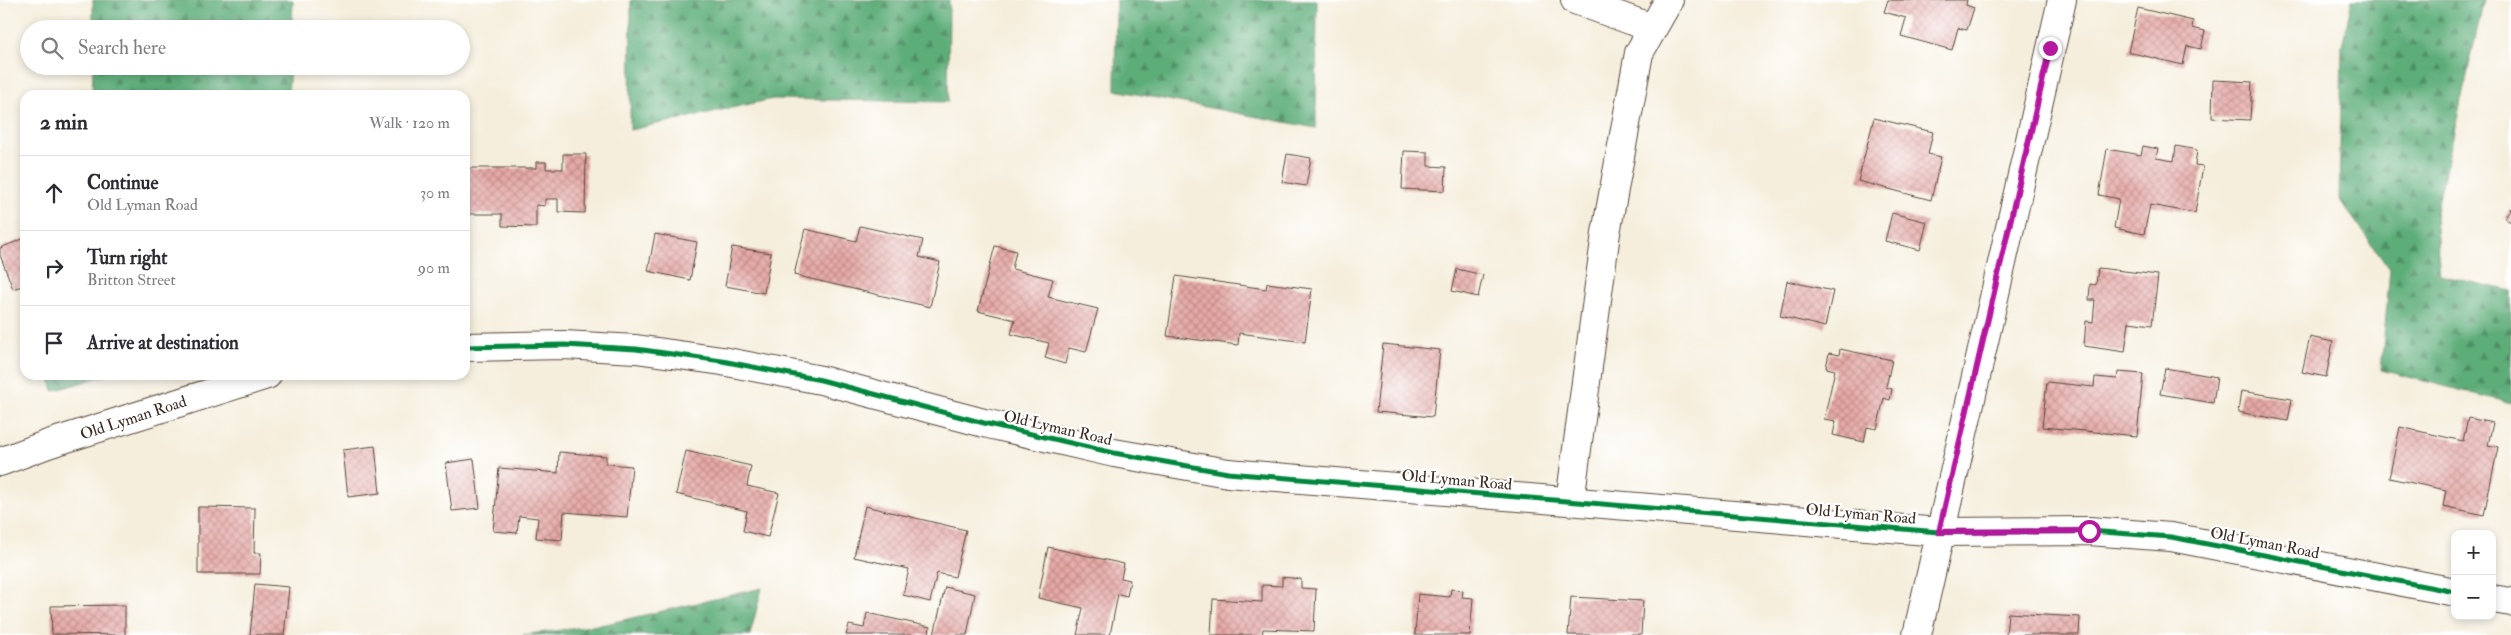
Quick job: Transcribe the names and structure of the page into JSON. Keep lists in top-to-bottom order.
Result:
{
  "streets": {
    "street": ["Old Lyman Road"]
  },
  "page": {
    "search": "Search here",
    "heading": ["2 min", "Walk · 120 m"],
    "list": [
      ["Continue", "Old Lyman Road", "30 m"],
      ["Turn right", "Britton Street", "90 m"],
      "Arrive at destination"
    ],
    "map_buttons": ["+", "−"]
  }
}
